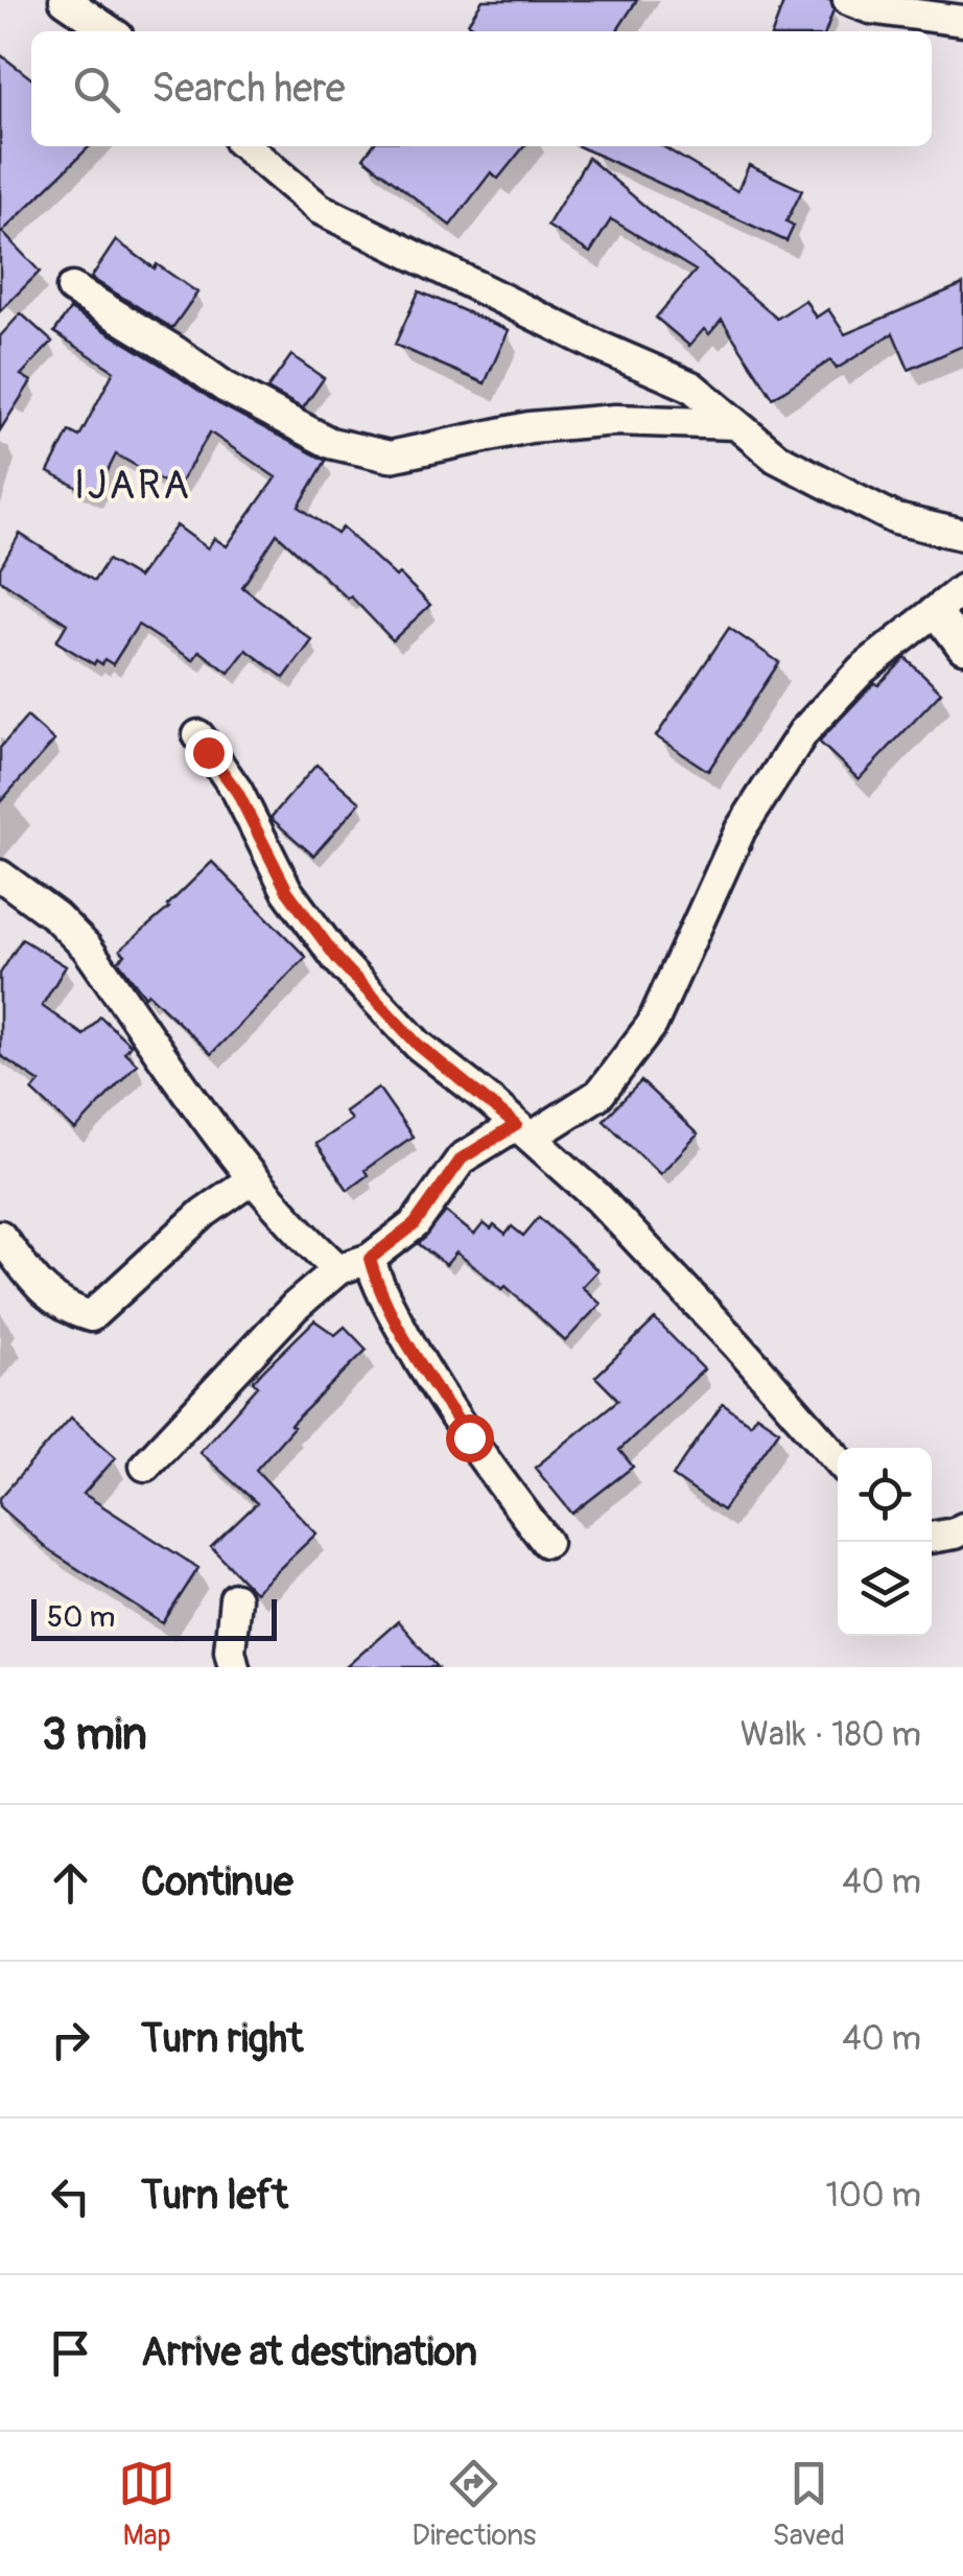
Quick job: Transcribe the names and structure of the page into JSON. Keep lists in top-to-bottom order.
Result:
{
  "districts": ["IJARA"],
  "scale_bar": "50 m",
  "page": {
    "search": "Search here",
    "scale": "50 m",
    "heading": ["3 min", "Walk · 180 m"],
    "list": [
      ["Continue", "40 m"],
      ["Turn right", "40 m"],
      ["Turn left", "100 m"],
      "Arrive at destination"
    ],
    "nav": ["Map", "Directions", "Saved"]
  }
}
